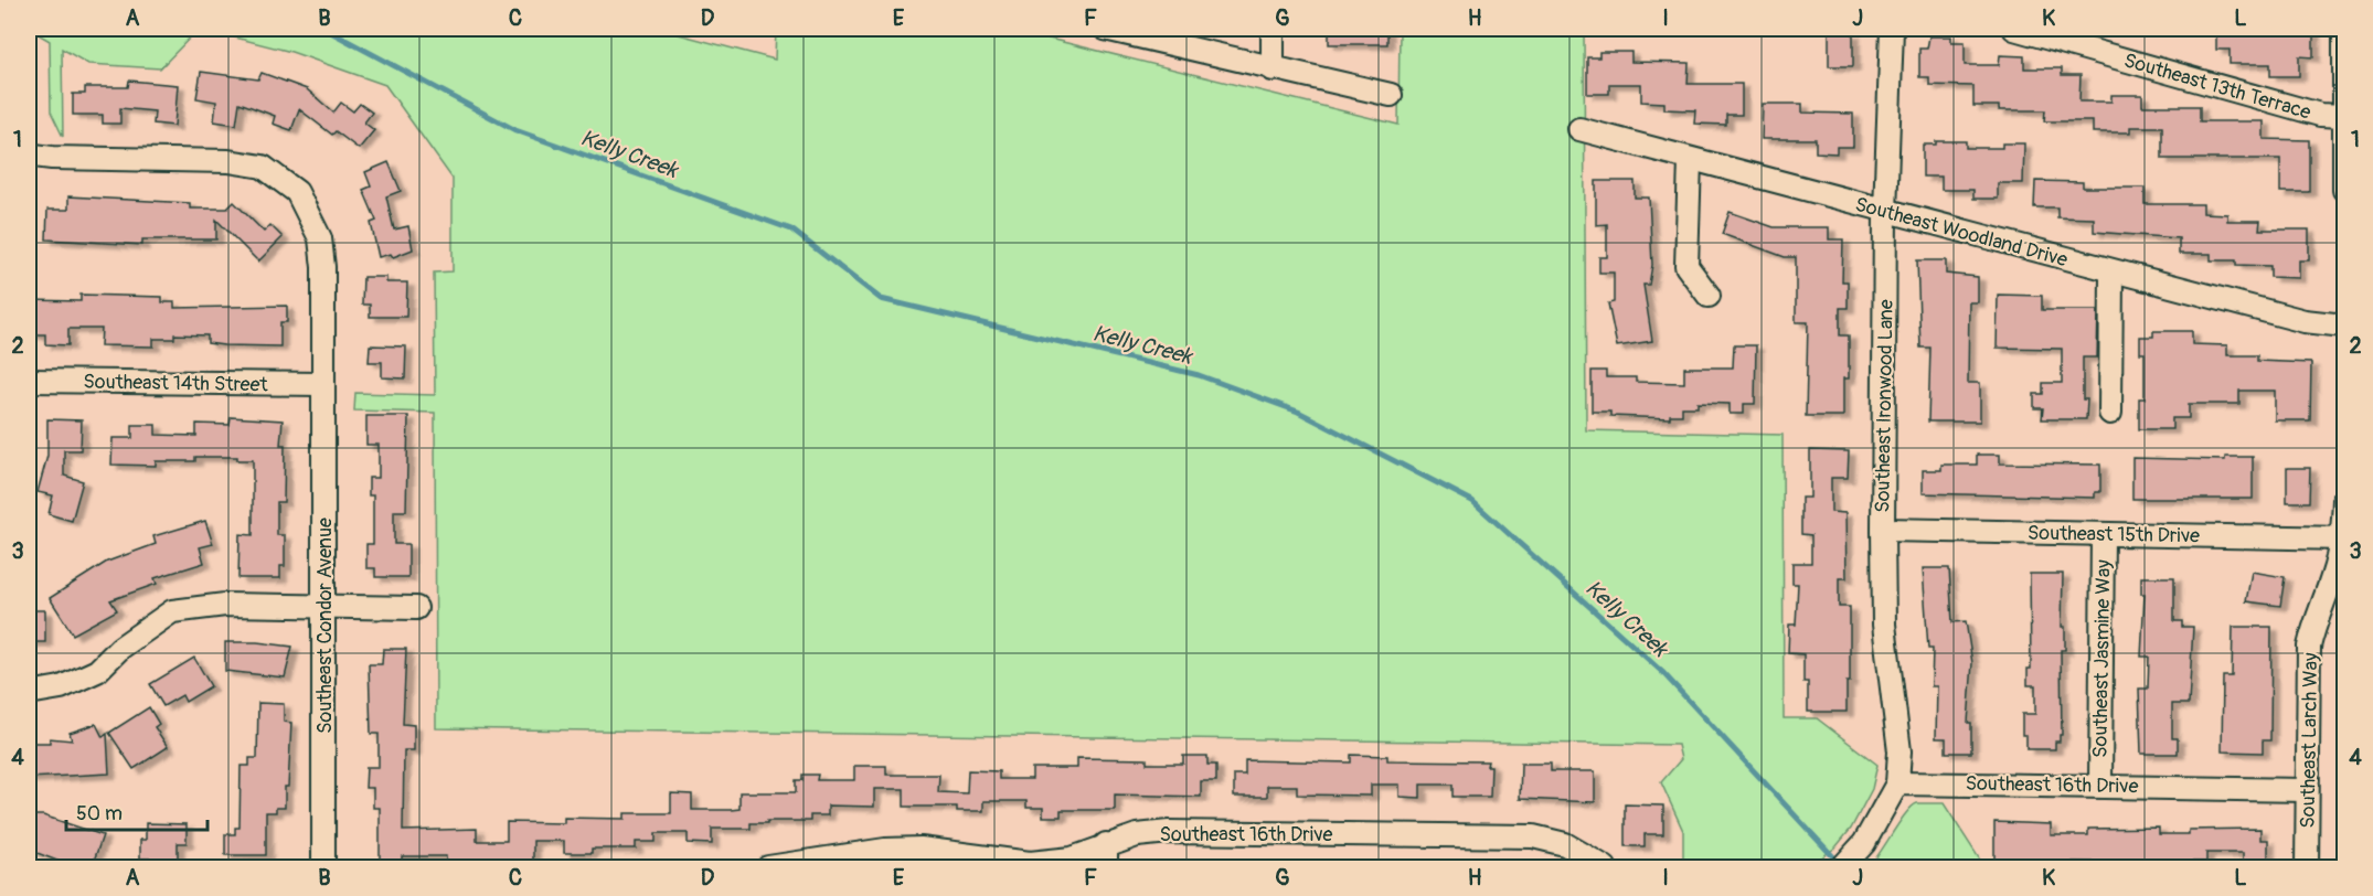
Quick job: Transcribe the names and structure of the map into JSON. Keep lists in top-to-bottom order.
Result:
{
  "streets": {
    "street": [
      "Southeast 13th Terrace",
      "Southeast Woodland Drive",
      "Southeast 14th Street",
      "Southeast Ironwood Lane",
      "Southeast 15th Drive",
      "Southeast Condor Avenue",
      "Southeast Jasmine Way",
      "Southeast Larch Way",
      "Southeast 16th Drive"
    ]
  },
  "crossings": [
    ["Southeast Woodland Drive", "Southeast Ironwood Lane"],
    ["Southeast 14th Street", "Southeast Condor Avenue"],
    ["Southeast Ironwood Lane", "Southeast 15th Drive"],
    ["Southeast Ironwood Lane", "Southeast 16th Drive"],
    ["Southeast 15th Drive", "Southeast Jasmine Way"],
    ["Southeast 15th Drive", "Southeast Larch Way"],
    ["Southeast Jasmine Way", "Southeast 16th Drive"],
    ["Southeast Larch Way", "Southeast 16th Drive"]
  ],
  "water": ["Kelly Creek"],
  "scale_bar": "50 m",
  "grid": {
    "columns": [
      "A",
      "B",
      "C",
      "D",
      "E",
      "F",
      "G",
      "H",
      "I",
      "J",
      "K",
      "L"
    ],
    "rows": [
      "1",
      "2",
      "3",
      "4"
    ]
  }
}
